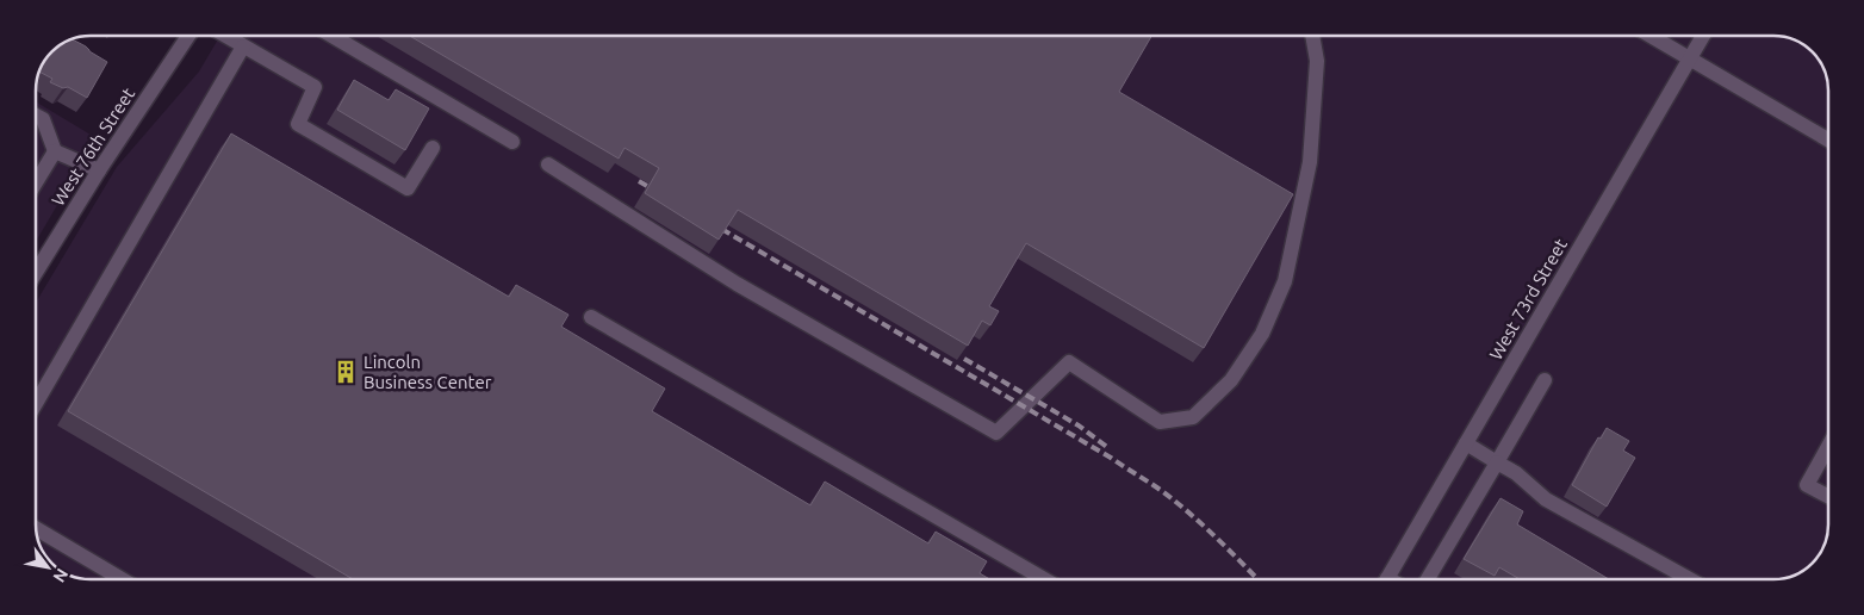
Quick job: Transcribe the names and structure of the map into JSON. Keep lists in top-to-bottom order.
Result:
{
  "streets": {
    "street": ["West 76th Street", "West 73rd Street"]
  },
  "places": {
    "building": ["Lincoln Business Center"]
  },
  "north": "bottom right"
}
